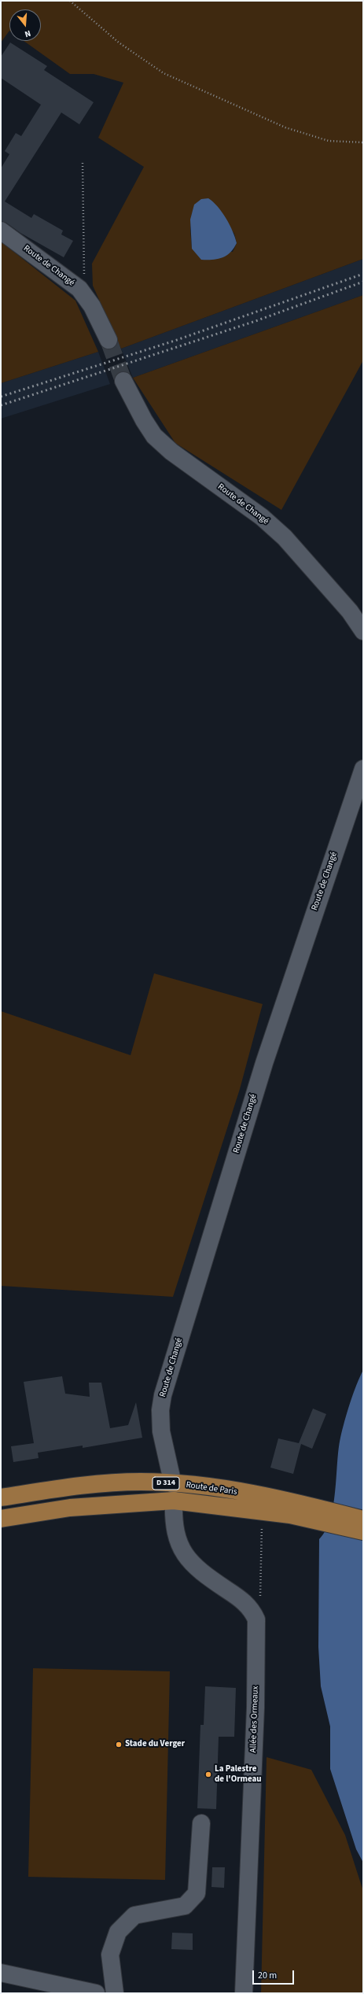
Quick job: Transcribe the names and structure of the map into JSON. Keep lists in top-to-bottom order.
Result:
{
  "streets": {
    "main road": ["D 314", "Route de Paris"],
    "street": ["Route de Changé", "Allée des Ormeaux"]
  },
  "crossings": [
    ["Route de Changé", "Route de Paris"],
    ["Route de Changé", "Allée des Ormeaux"],
    ["Route de Paris", "Allée des Ormeaux"]
  ],
  "places": ["Stade du Verger", "La Palestre de l'Ormeau"],
  "scale_bar": "20 m",
  "north": "bottom"
}
